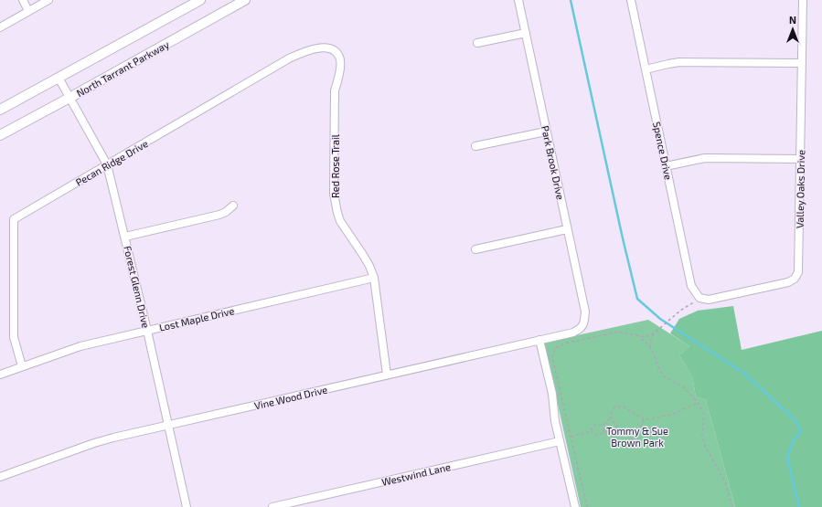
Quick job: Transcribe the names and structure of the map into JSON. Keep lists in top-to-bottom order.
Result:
{
  "streets": {
    "main road": ["North Tarrant Parkway"],
    "street": [
      "Spence Drive",
      "Pecan Ridge Drive",
      "Park Brook Drive",
      "Red Rose Trail",
      "Valley Oaks Drive",
      "Forest Glenn Drive",
      "Lost Maple Drive",
      "Vine Wood Drive",
      "Westwind Lane"
    ]
  },
  "crossings": [
    ["North Tarrant Parkway", "Forest Glenn Drive"],
    ["Spence Drive", "Valley Oaks Drive"],
    ["Pecan Ridge Drive", "Red Rose Trail"],
    ["Pecan Ridge Drive", "Forest Glenn Drive"],
    ["Pecan Ridge Drive", "Lost Maple Drive"],
    ["Park Brook Drive", "Vine Wood Drive"],
    ["Red Rose Trail", "Lost Maple Drive"],
    ["Red Rose Trail", "Vine Wood Drive"],
    ["Forest Glenn Drive", "Lost Maple Drive"],
    ["Forest Glenn Drive", "Vine Wood Drive"]
  ],
  "parks": ["Tommy & Sue Brown Park"],
  "north": "top"
}
